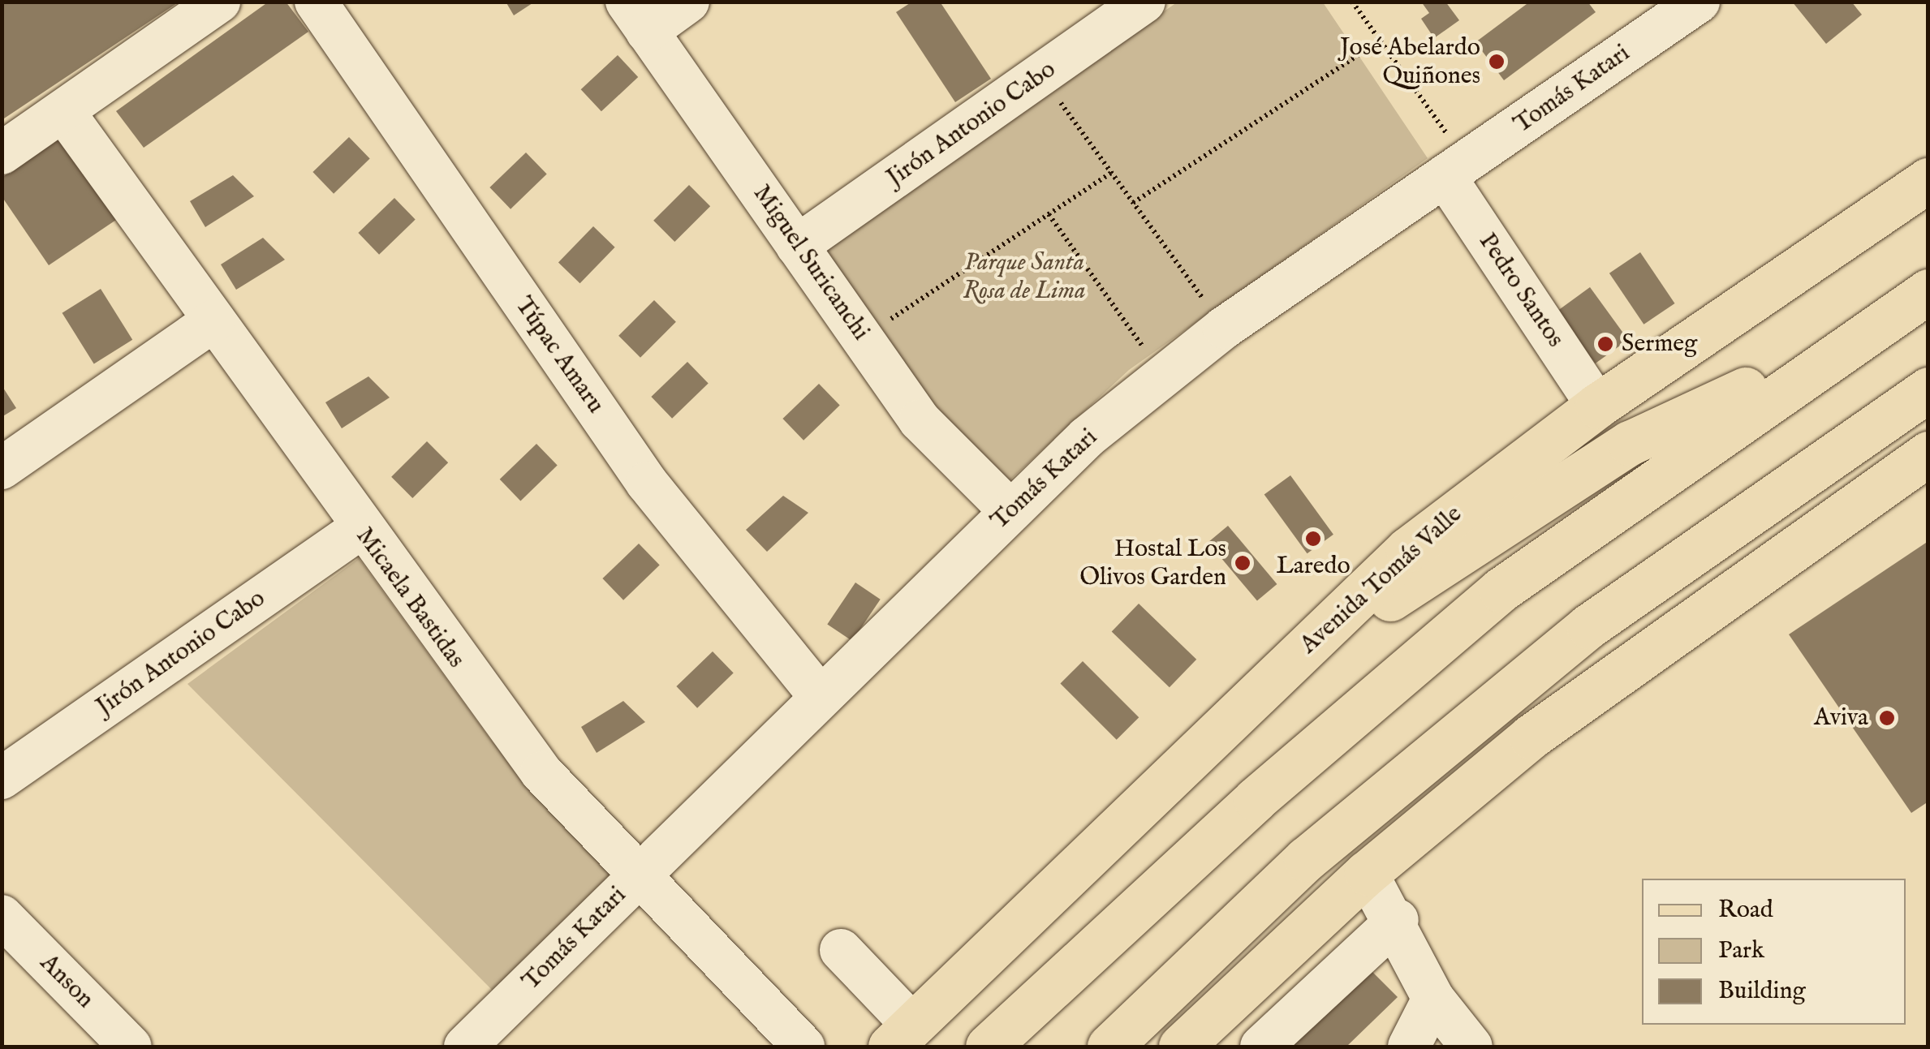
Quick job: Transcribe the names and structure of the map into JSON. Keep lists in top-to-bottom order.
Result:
{
  "streets": {
    "main road": ["Avenida Tomás Valle"],
    "street": [
      "Tomás Katari",
      "Jirón Antonio Cabo",
      "Miguel Suricanchi",
      "Pedro Santos",
      "Túpac Amaru",
      "Micaela Bastidas",
      "Anson"
    ]
  },
  "crossings": [
    ["Tomás Katari", "Miguel Suricanchi"],
    ["Tomás Katari", "Pedro Santos"],
    ["Tomás Katari", "Túpac Amaru"],
    ["Tomás Katari", "Micaela Bastidas"],
    ["Jirón Antonio Cabo", "Miguel Suricanchi"],
    ["Jirón Antonio Cabo", "Micaela Bastidas"],
    ["Pedro Santos", "Avenida Tomás Valle"]
  ],
  "parks": ["Parque Santa Rosa de Lima"],
  "places": [
    "José Abelardo Quiñones",
    "Sermeg",
    "Laredo",
    "Hostal Los Olivos Garden",
    "Aviva"
  ],
  "legend": ["Road", "Park", "Building"]
}
